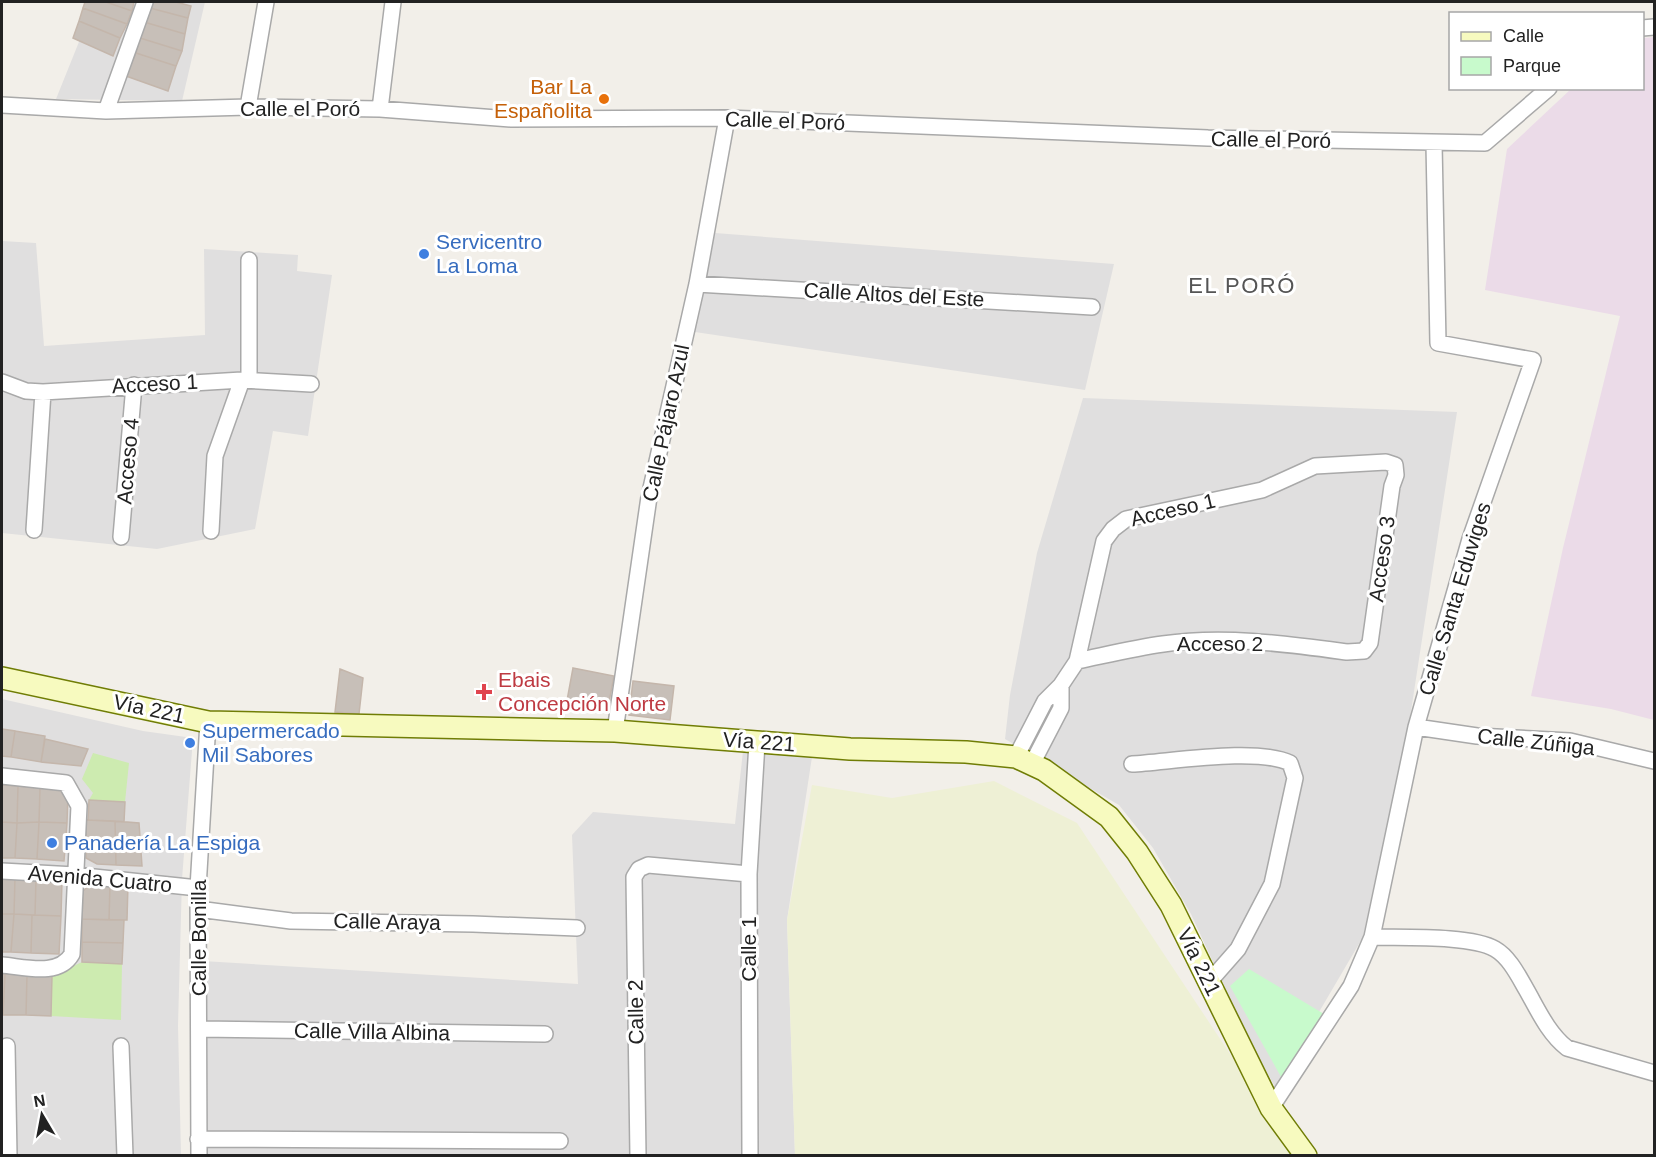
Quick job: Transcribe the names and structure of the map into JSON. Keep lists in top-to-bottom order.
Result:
{
  "streets": {
    "main road": ["Vía 221"],
    "street": [
      "Calle el Poró",
      "Calle Altos del Este",
      "Acceso 1",
      "Calle Pájaro Azul",
      "Acceso 4",
      "Acceso 3",
      "Calle Santa Eduviges",
      "Acceso 2",
      "Calle Zúñiga",
      "Avenida Cuatro",
      "Calle Araya",
      "Calle Bonilla",
      "Calle 1",
      "Calle 2",
      "Calle Villa Albina"
    ]
  },
  "crossings": [
    ["Calle el Poró", "Calle Pájaro Azul"],
    ["Calle el Poró", "Calle Santa Eduviges"],
    ["Calle Altos del Este", "Calle Pájaro Azul"],
    ["Acceso 1", "Acceso 4"],
    ["Acceso 1", "Acceso 3"],
    ["Acceso 1", "Acceso 2"],
    ["Acceso 1", "Vía 221"],
    ["Calle Pájaro Azul", "Vía 221"],
    ["Acceso 3", "Acceso 2"],
    ["Calle Santa Eduviges", "Vía 221"],
    ["Calle Santa Eduviges", "Calle Zúñiga"],
    ["Vía 221", "Calle Bonilla"],
    ["Vía 221", "Calle 1"],
    ["Avenida Cuatro", "Calle Bonilla"],
    ["Calle Araya", "Calle Bonilla"],
    ["Calle Bonilla", "Calle Villa Albina"],
    ["Calle 1", "Calle 2"]
  ],
  "districts": ["EL PORÓ"],
  "places": {
    "other": [
      "Bar La Españolita",
      "Servicentro La Loma",
      "Supermercado Mil Sabores",
      "Panadería La Espiga"
    ],
    "health": ["Ebais Concepción Norte"]
  },
  "legend": ["Calle", "Parque"],
  "north": "top"
}
